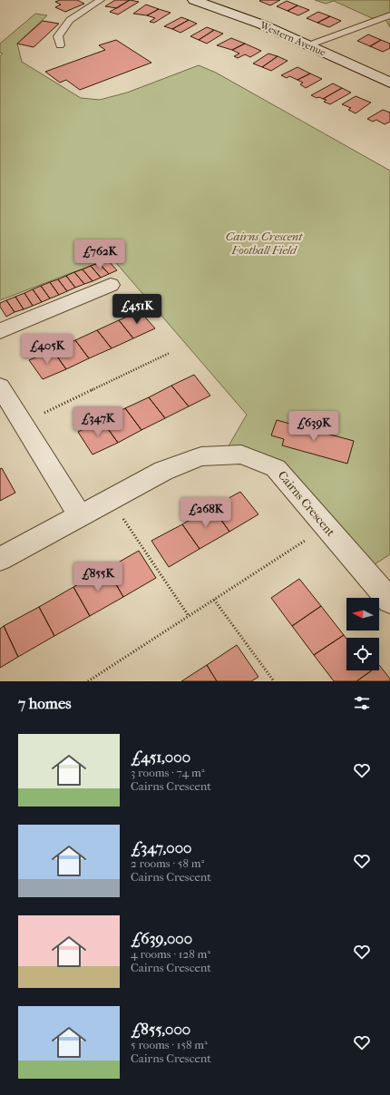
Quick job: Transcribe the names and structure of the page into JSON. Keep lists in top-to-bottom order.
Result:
{
  "streets": {
    "street": ["Western Avenue", "Cairns Crescent"]
  },
  "parks": ["Cairns Crescent Football Field"],
  "north": "left",
  "page": {
    "price": [
      "£762K",
      "£451K",
      "£405K",
      "£347K",
      "£639K",
      "£268K",
      "£855K"
    ],
    "heading": "7 homes",
    "list": [
      {
        "name": "£451,000",
        "note": "3 rooms · 74 m² · Cairns Crescent"
      },
      {
        "name": "£347,000",
        "note": "2 rooms · 58 m² · Cairns Crescent"
      },
      {
        "name": "£639,000",
        "note": "4 rooms · 128 m² · Cairns Crescent"
      },
      {
        "name": "£855,000",
        "note": "5 rooms · 158 m² · Cairns Crescent"
      }
    ]
  }
}
